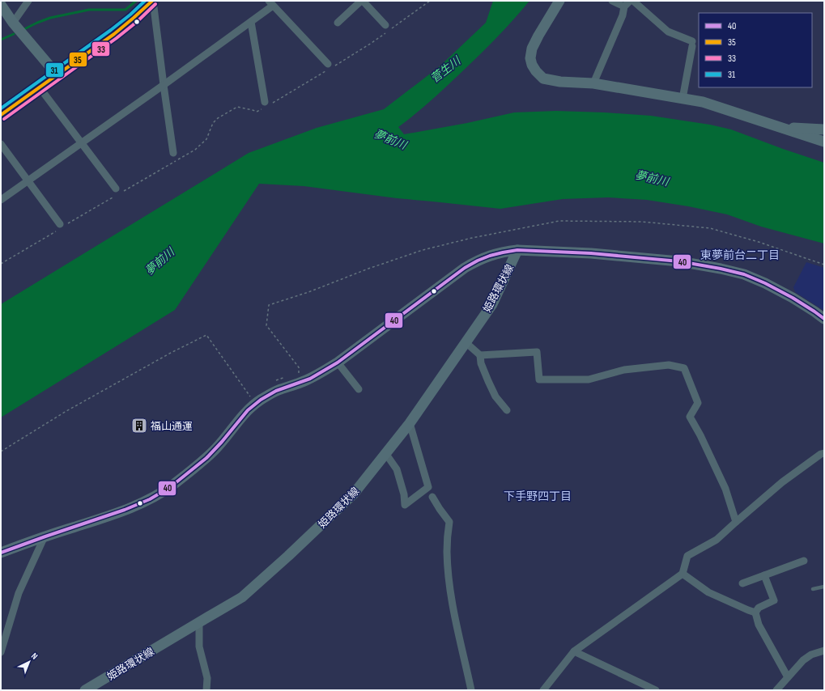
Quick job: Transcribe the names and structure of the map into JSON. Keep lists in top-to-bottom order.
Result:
{
  "streets": {
    "main road": ["姫路環状線"]
  },
  "districts": ["東夢前台二丁目", "下手野四丁目"],
  "water": ["菅生川", "夢前川"],
  "places": {
    "building": ["福山通運"]
  },
  "lines": [
    "transit line 35",
    "transit line 31",
    "transit line 33",
    "transit line 40"
  ],
  "legend": [
    "40",
    "35",
    "33",
    "31"
  ],
  "north": "top right"
}
